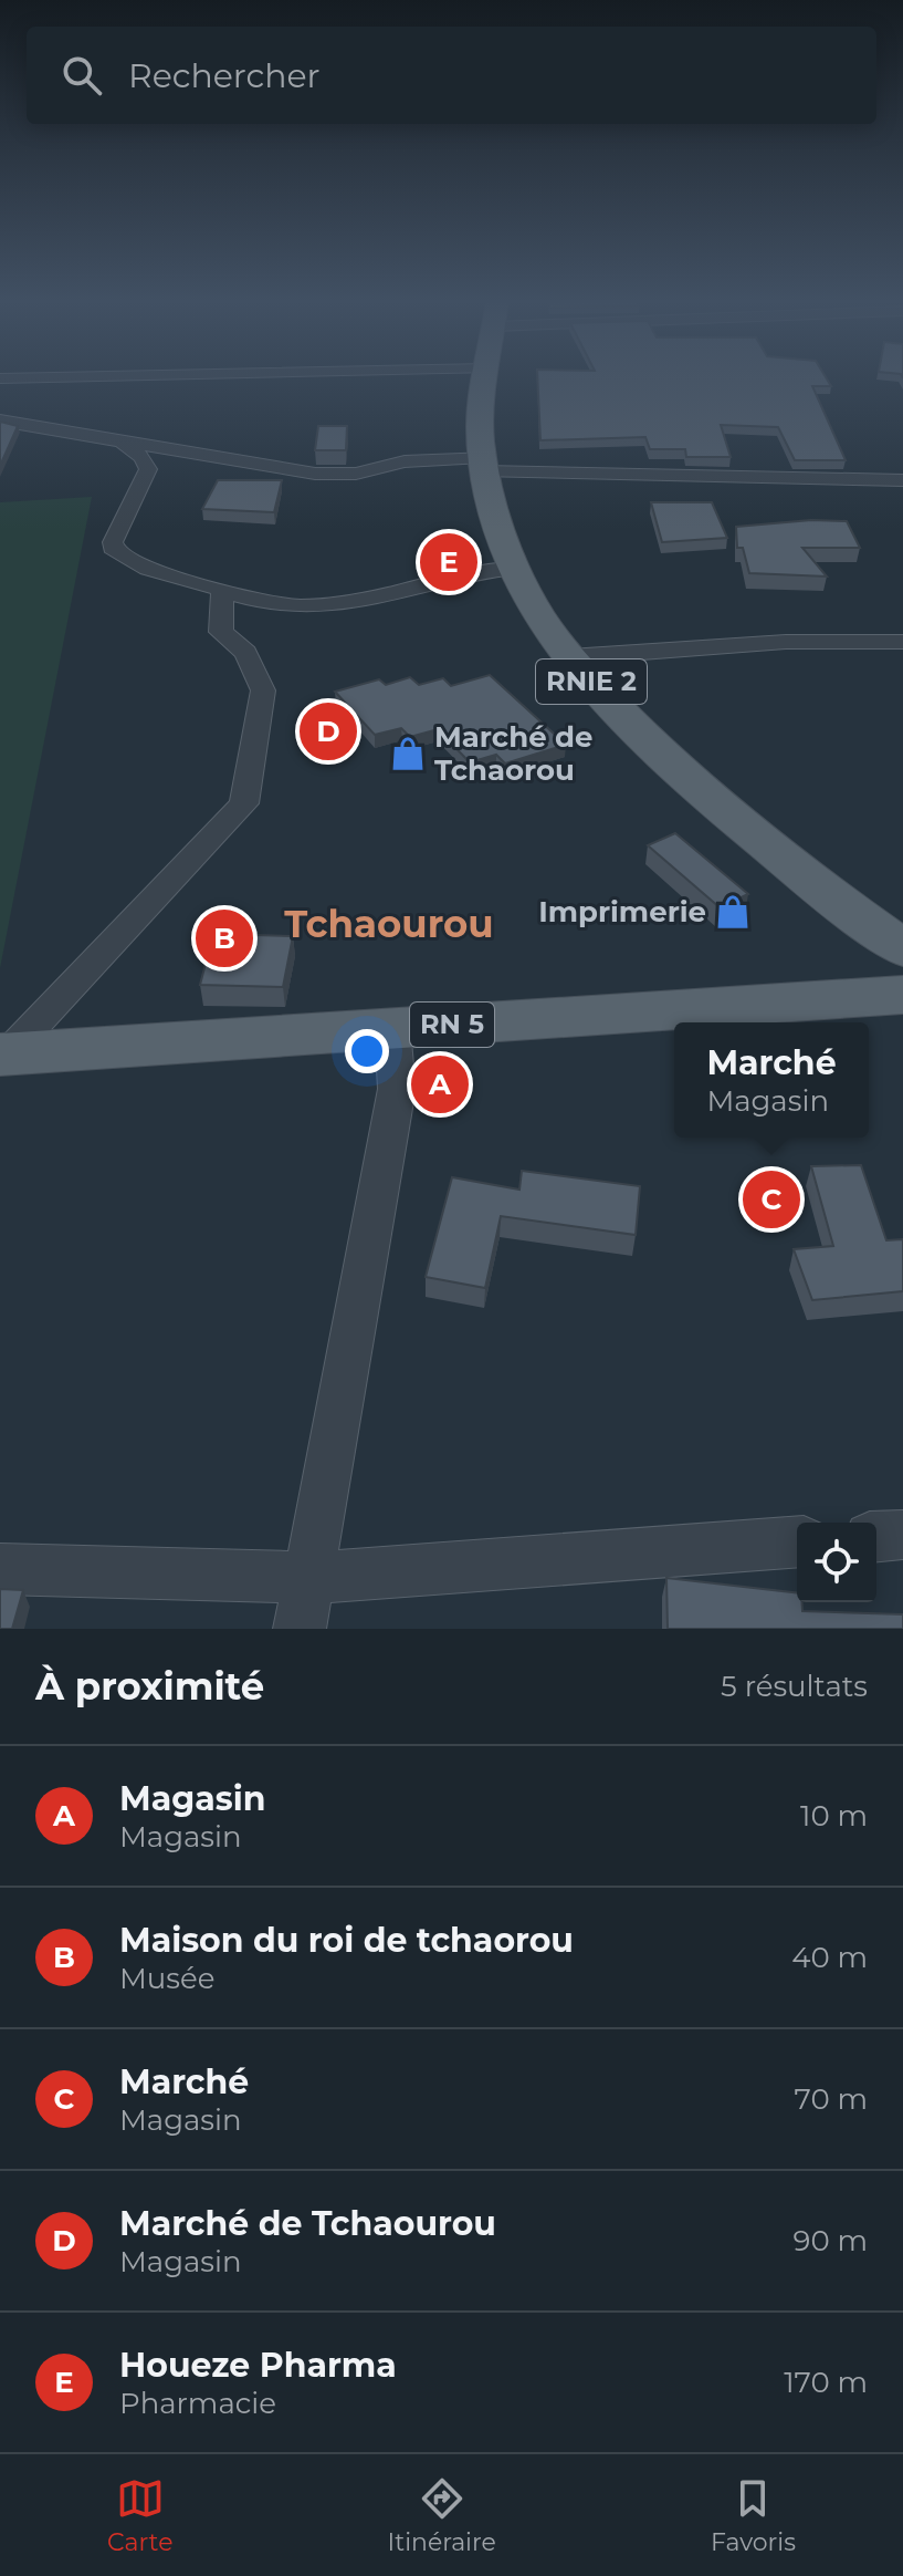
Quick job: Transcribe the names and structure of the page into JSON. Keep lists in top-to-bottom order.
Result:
{
  "streets": {
    "main road": ["RNIE 2", "RN 5"]
  },
  "districts": ["Tchaourou"],
  "places": {
    "shop": ["Marché de Tchaorou", "Imprimerie"]
  },
  "page": {
    "search": "Rechercher",
    "pins": [
      "E",
      "D",
      "B",
      "A",
      "C"
    ],
    "popup": ["Marché", "Magasin"],
    "heading": ["À proximité", "5 résultats"],
    "list": [
      {
        "mark": "A",
        "name": "Magasin",
        "note": "Magasin",
        "value": "10 m"
      },
      {
        "mark": "B",
        "name": "Maison du roi de tchaorou",
        "note": "Musée",
        "value": "40 m"
      },
      {
        "mark": "C",
        "name": "Marché",
        "note": "Magasin",
        "value": "70 m"
      },
      {
        "mark": "D",
        "name": "Marché de Tchaourou",
        "note": "Magasin",
        "value": "90 m"
      },
      {
        "mark": "E",
        "name": "Houeze Pharma",
        "note": "Pharmacie",
        "value": "170 m"
      }
    ],
    "nav": ["Carte", "Itinéraire", "Favoris"]
  }
}
